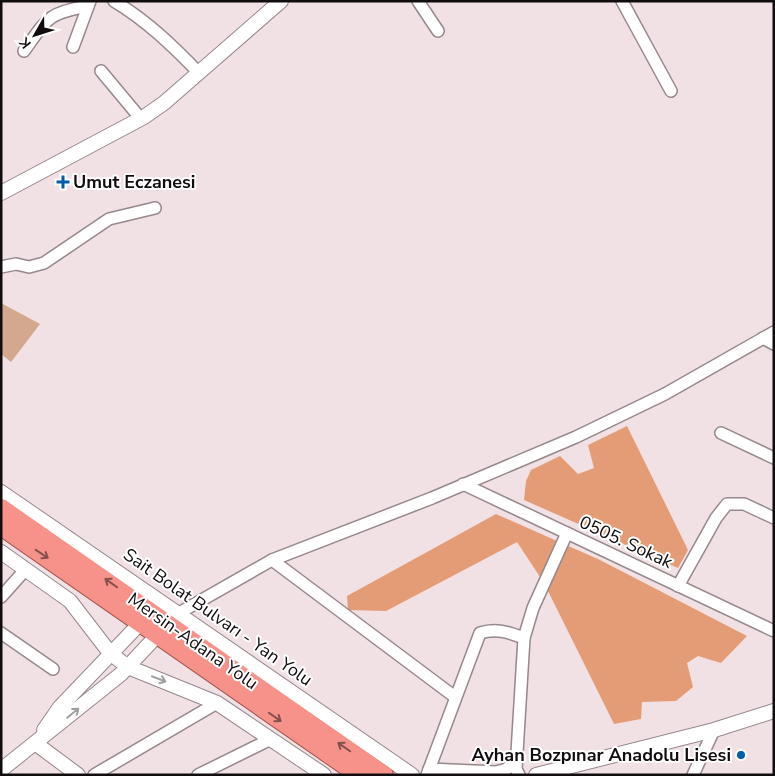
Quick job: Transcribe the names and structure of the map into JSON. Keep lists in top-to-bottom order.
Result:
{
  "streets": {
    "highway": ["Mersin-Adana Yolu"],
    "street": ["0505. Sokak", "Sait Bolat Bulvarı - Yan Yolu"]
  },
  "crossings": [
    ["Sait Bolat Bulvarı - Yan Yolu", "Mersin-Adana Yolu"]
  ],
  "places": {
    "health": ["Umut Eczanesi"],
    "other": ["Ayhan Bozpınar Anadolu Lisesi"]
  },
  "north": "bottom left"
}
